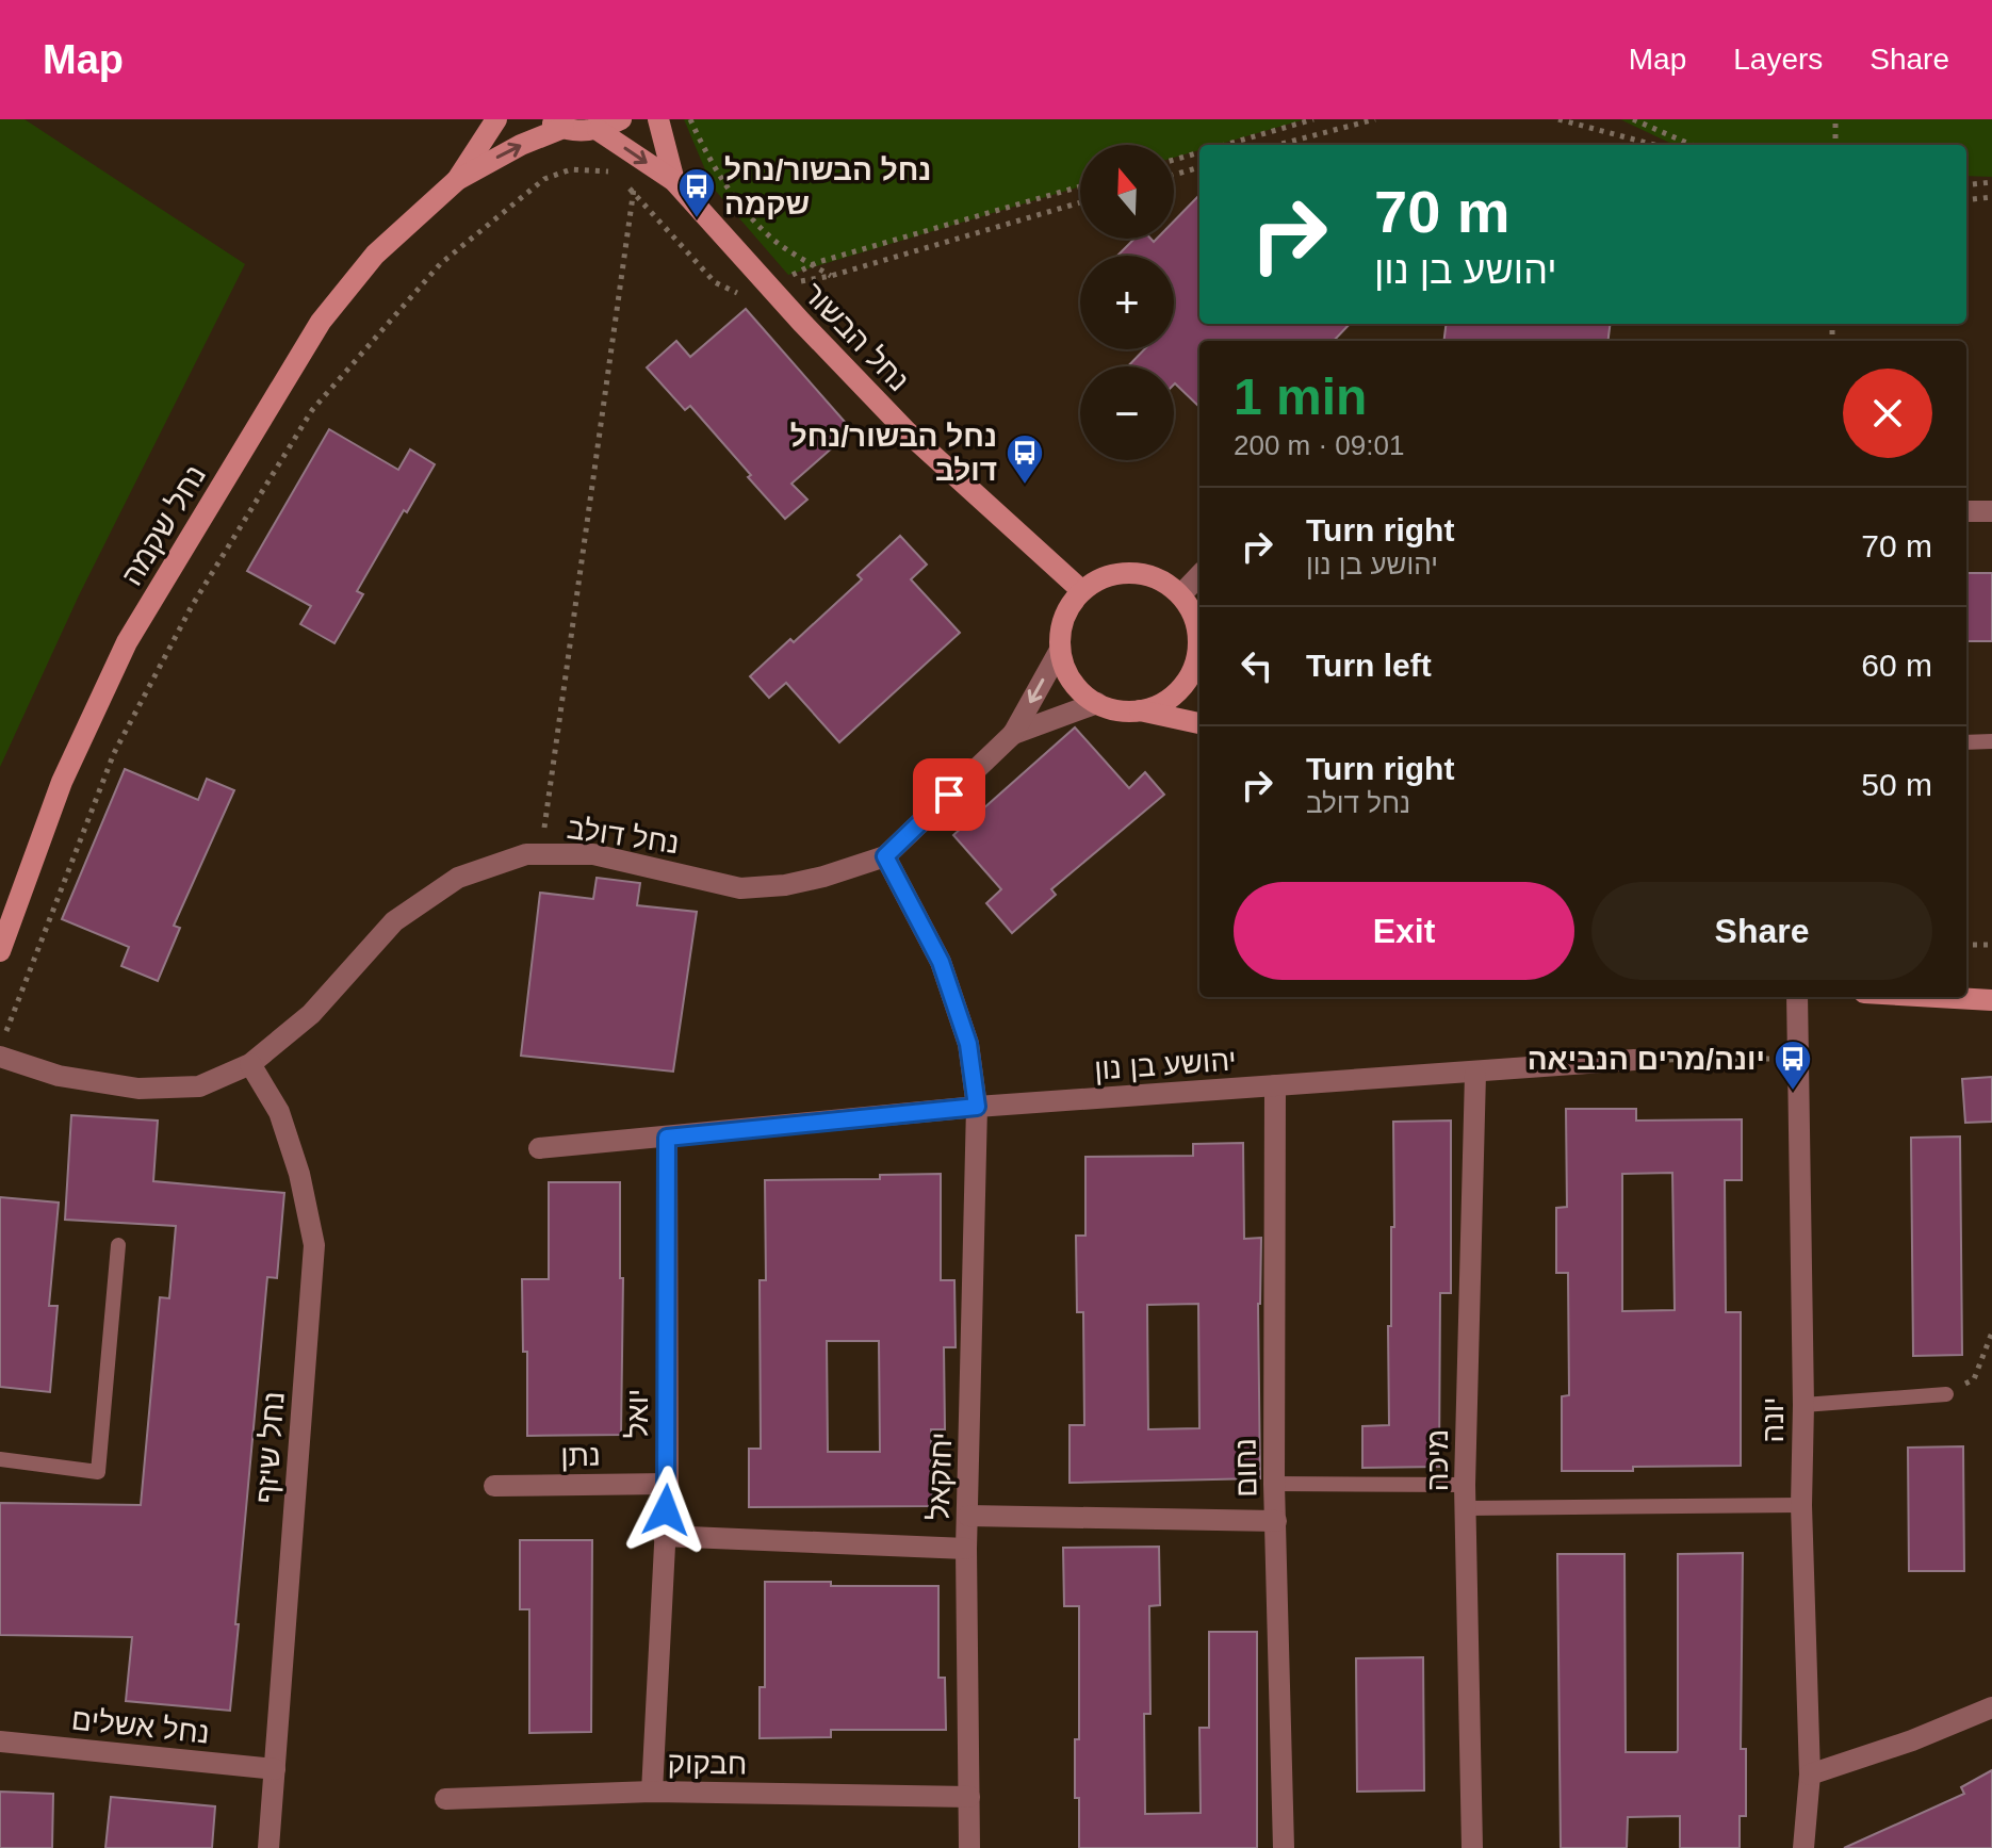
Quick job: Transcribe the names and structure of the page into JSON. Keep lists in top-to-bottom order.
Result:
{
  "streets": {
    "street": [
      "נחל הבשור",
      "נחל שקמה",
      "נחל דולב",
      "יהושע בן נון",
      "יואל",
      "יונה",
      "נחל שיזף",
      "נתן",
      "מיכה",
      "נחום",
      "יחזקאל",
      "נחל אשלים",
      "חבקוק"
    ]
  },
  "crossings": [
    ["נחל הבשור", "נחל דולב"],
    ["נחל דולב", "נחל שיזף"],
    ["נחל דולב", "יחזקאל"],
    ["יהושע בן נון", "יואל"],
    ["יהושע בן נון", "מיכה"],
    ["יהושע בן נון", "נחום"],
    ["יהושע בן נון", "יחזקאל"],
    ["יואל", "נתן"],
    ["יואל", "חבקוק"],
    ["נחל שיזף", "נחל אשלים"],
    ["יחזקאל", "חבקוק"]
  ],
  "places": {
    "bus stop": ["נחל הבשור/נחל שקמה", "נחל הבשור/נחל דולב", "יונה/מרים הנביאה"]
  },
  "north": "top",
  "page": {
    "header": "Map",
    "nav": ["Map", "Layers", "Share"],
    "map_buttons": ["+", "−"],
    "turn": ["70 m", "יהושע בן נון"],
    "heading": ["1 min", "200 m · 09:01"],
    "list": [
      {
        "name": "Turn right",
        "note": "יהושע בן נון",
        "value": "70 m"
      },
      {
        "name": "Turn left",
        "value": "60 m"
      },
      {
        "name": "Turn right",
        "note": "נחל דולב",
        "value": "50 m"
      }
    ],
    "buttons": ["Exit", "Share"]
  }
}
